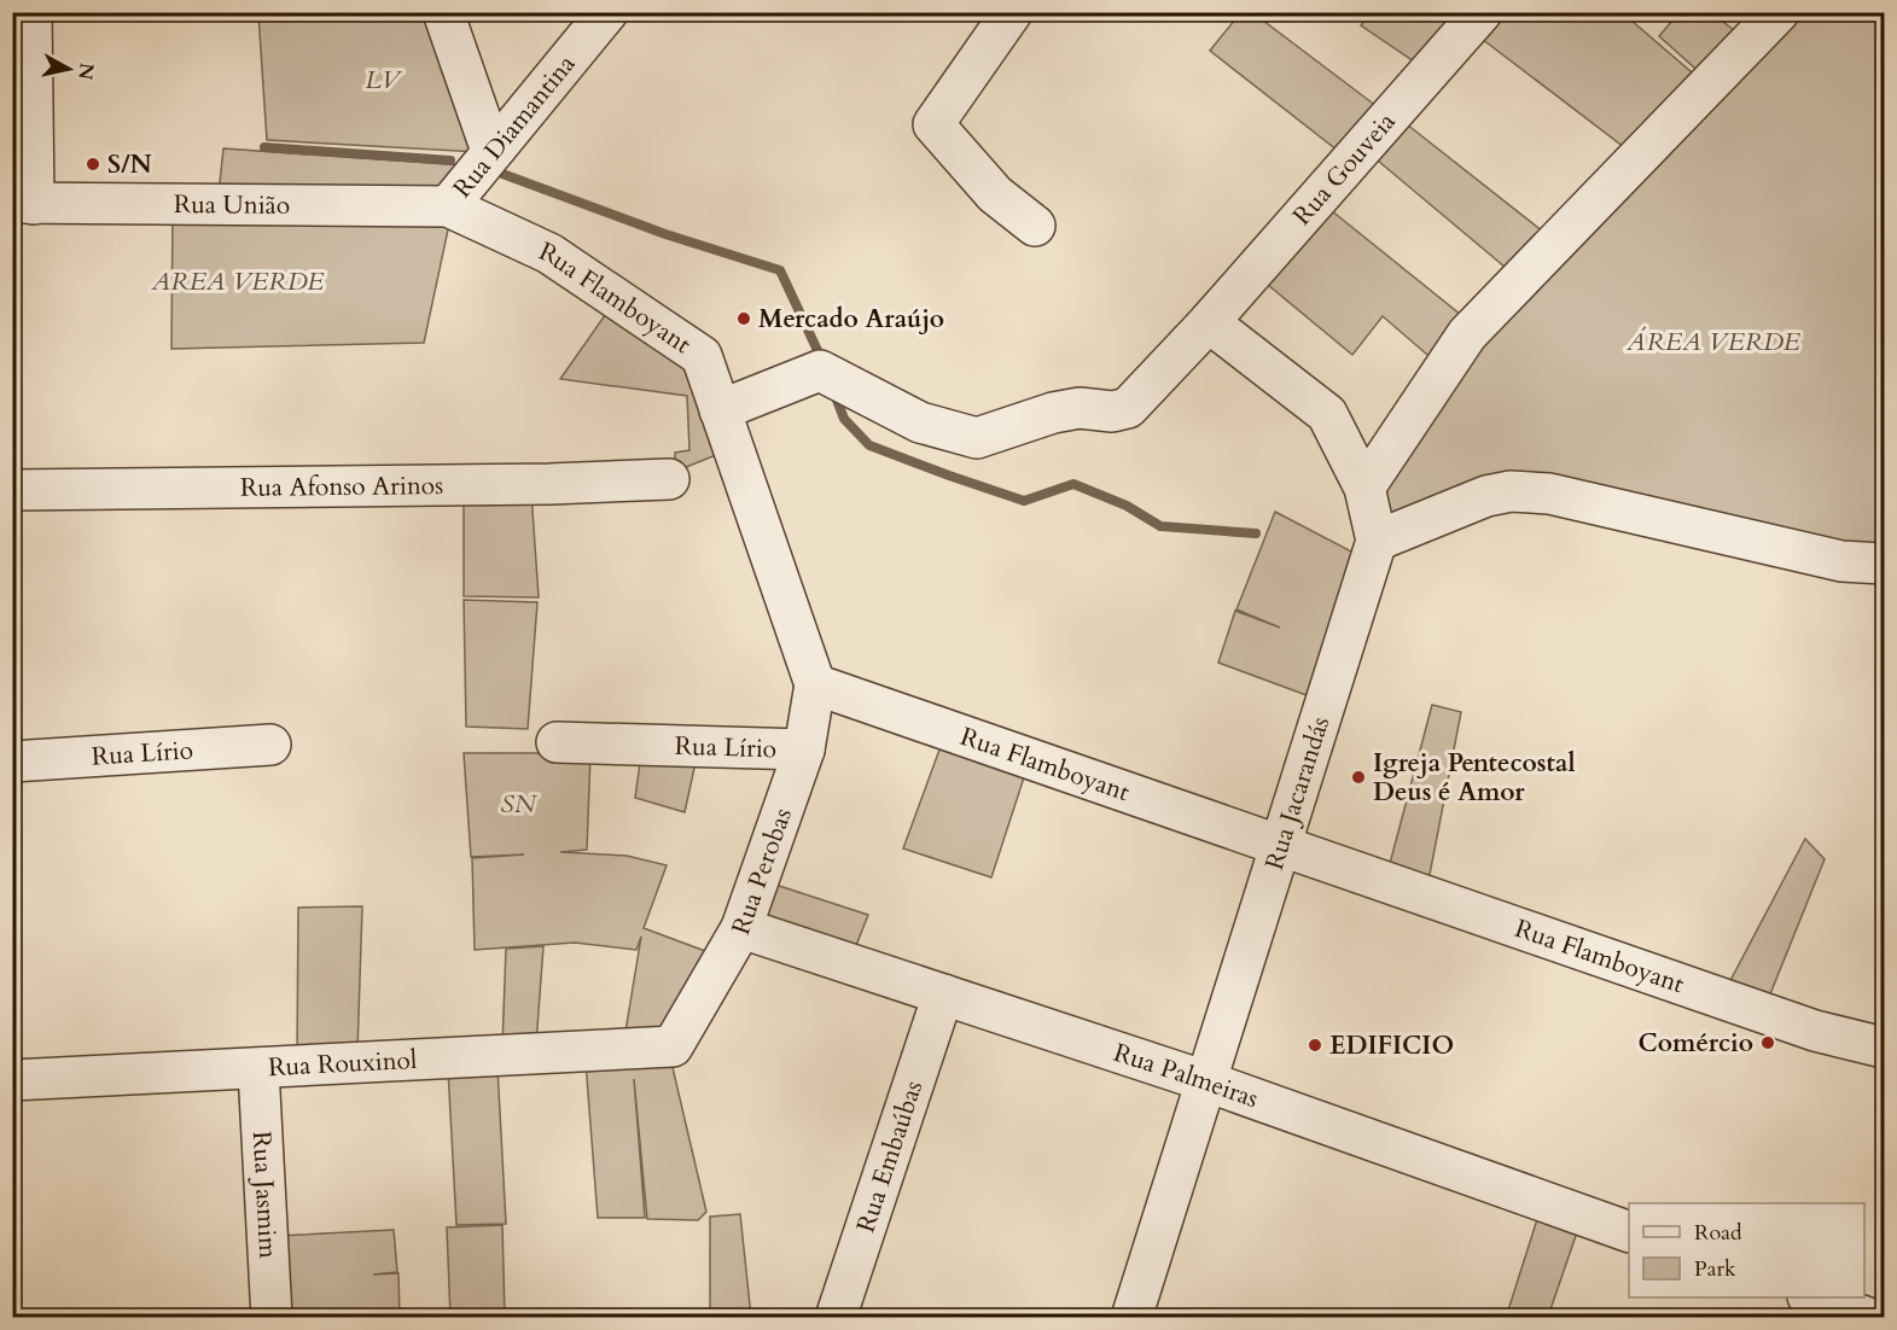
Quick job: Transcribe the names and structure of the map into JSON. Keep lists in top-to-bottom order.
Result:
{
  "streets": {
    "street": [
      "Rua Diamantina",
      "Rua Gouveia",
      "Rua União",
      "Rua Flamboyant",
      "Rua Afonso Arinos",
      "Rua Lírio",
      "Rua Jacarandás",
      "Rua Perobas",
      "Rua Rouxinol",
      "Rua Palmeiras",
      "Rua Embaúbas",
      "Rua Jasmim"
    ]
  },
  "crossings": [
    ["Rua Diamantina", "Rua União"],
    ["Rua Diamantina", "Rua Flamboyant"],
    ["Rua Gouveia", "Rua Flamboyant"],
    ["Rua União", "Rua Flamboyant"],
    ["Rua Flamboyant", "Rua Jacarandás"],
    ["Rua Flamboyant", "Rua Perobas"],
    ["Rua Lírio", "Rua Perobas"],
    ["Rua Jacarandás", "Rua Palmeiras"],
    ["Rua Perobas", "Rua Rouxinol"],
    ["Rua Perobas", "Rua Palmeiras"],
    ["Rua Rouxinol", "Rua Jasmim"],
    ["Rua Palmeiras", "Rua Embaúbas"]
  ],
  "parks": [
    "LV",
    "AREA VERDE",
    "ÁREA VERDE",
    "SN"
  ],
  "places": [
    "S/N",
    "Mercado Araújo",
    "Igreja Pentecostal Deus é Amor",
    "Comércio",
    "EDIFICIO"
  ],
  "legend": ["Road", "Park"],
  "north": "right"
}
